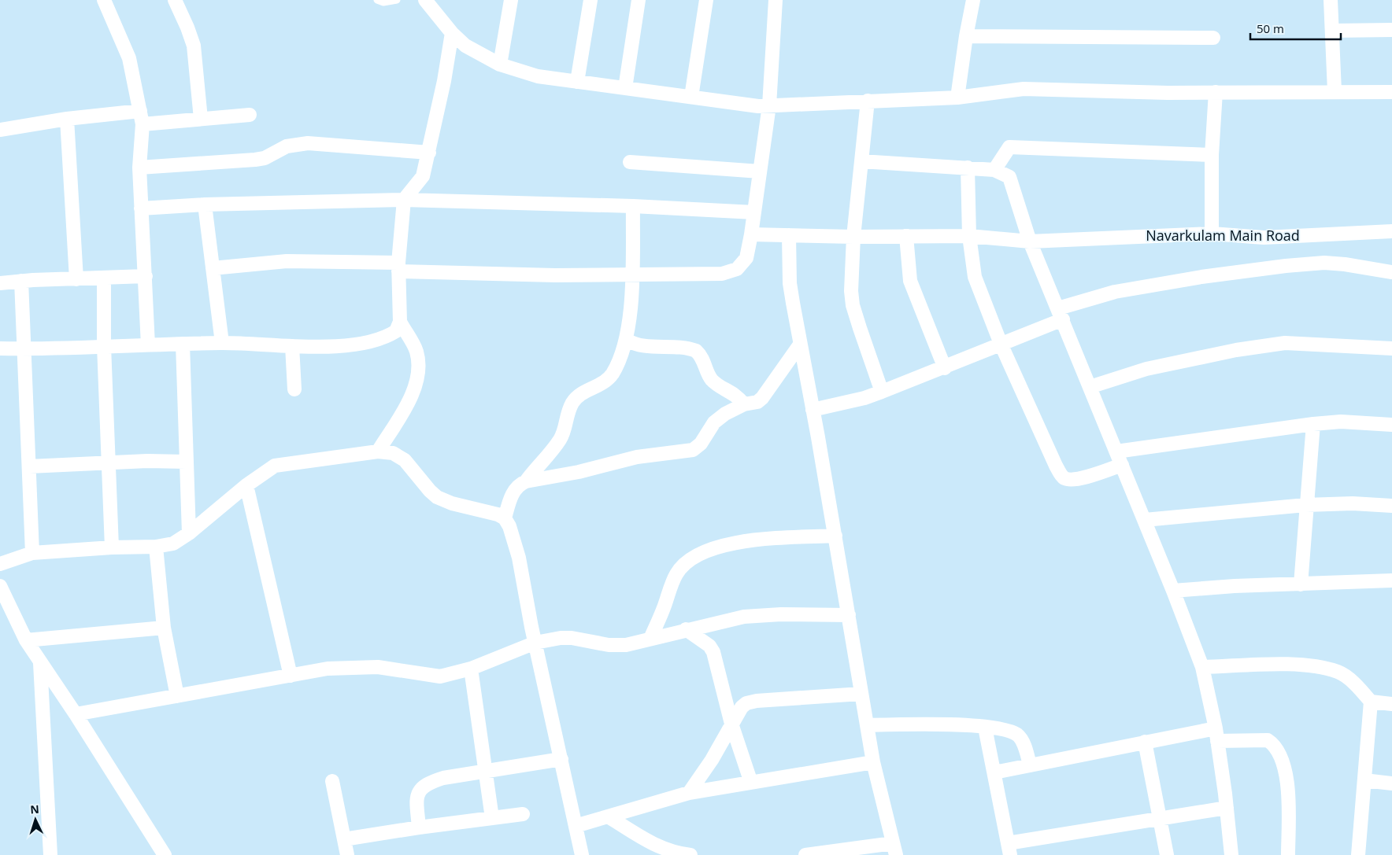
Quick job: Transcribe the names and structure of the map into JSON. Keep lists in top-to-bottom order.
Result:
{
  "streets": {
    "street": ["Navarkulam Main Road"]
  },
  "scale_bar": "50 m",
  "north": "top"
}
